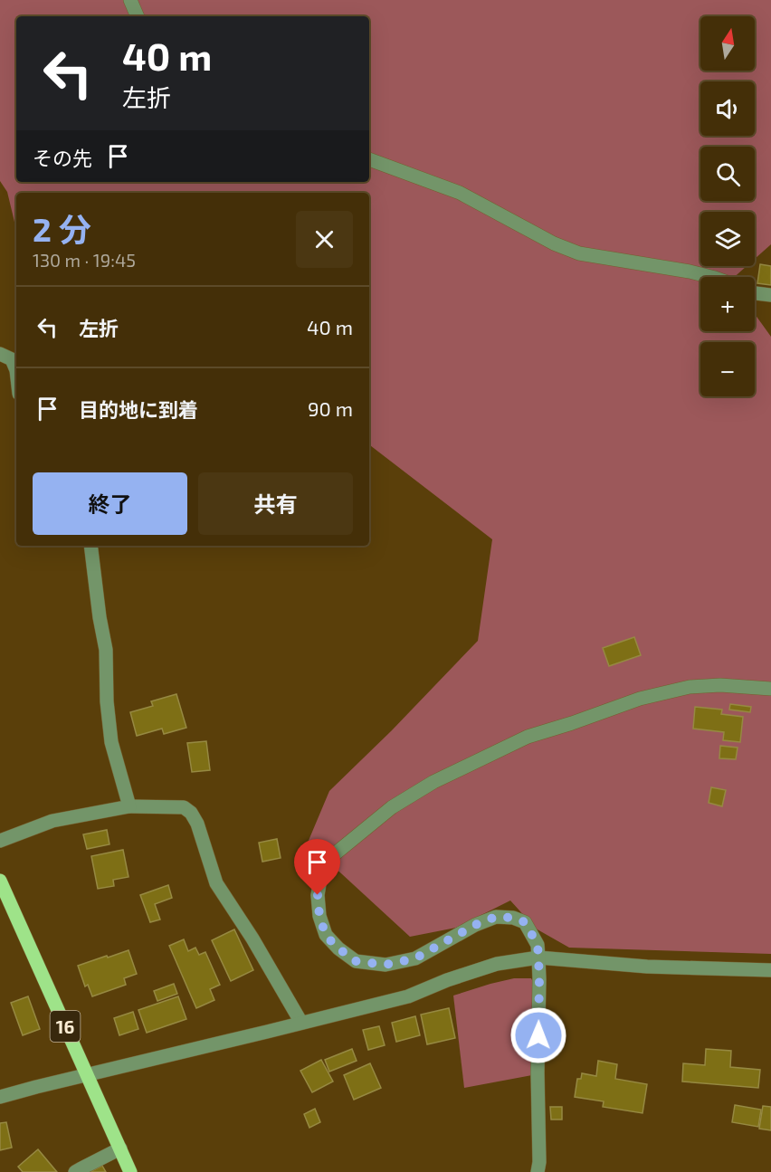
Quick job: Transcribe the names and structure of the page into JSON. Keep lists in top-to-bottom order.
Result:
{
  "streets": {
    "main road": ["16"]
  },
  "north": "top",
  "page": {
    "map_buttons": ["+", "−"],
    "turn": ["40 m", "左折"],
    "then": "その先",
    "heading": ["2 分", "130 m · 19:45"],
    "list": [
      {
        "name": "左折",
        "value": "40 m"
      },
      {
        "name": "目的地に到着",
        "value": "90 m"
      }
    ],
    "buttons": ["終了", "共有"]
  }
}
